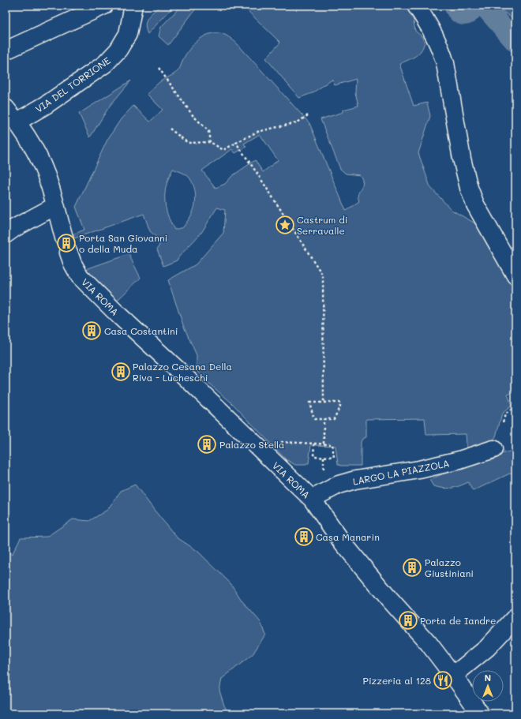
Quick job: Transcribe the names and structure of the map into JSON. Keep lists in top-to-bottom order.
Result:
{
  "streets": {
    "street": ["VIA DEL TORRIONE", "VIA ROMA", "LARGO LA PIAZZOLA"]
  },
  "crossings": [
    ["VIA DEL TORRIONE", "VIA ROMA"],
    ["VIA ROMA", "LARGO LA PIAZZOLA"]
  ],
  "places": {
    "place": ["Castrum di Serravalle"],
    "building": [
      "Porta San Giovanni o della Muda",
      "Casa Costantini",
      "Palazzo Cesana Della Riva - Lucheschi",
      "Palazzo Stella",
      "Casa Manarìn",
      "Palazzo Giustiniani",
      "Porta de Iandre"
    ],
    "restaurant": ["Pizzeria al 128"]
  },
  "north": "top"
}
